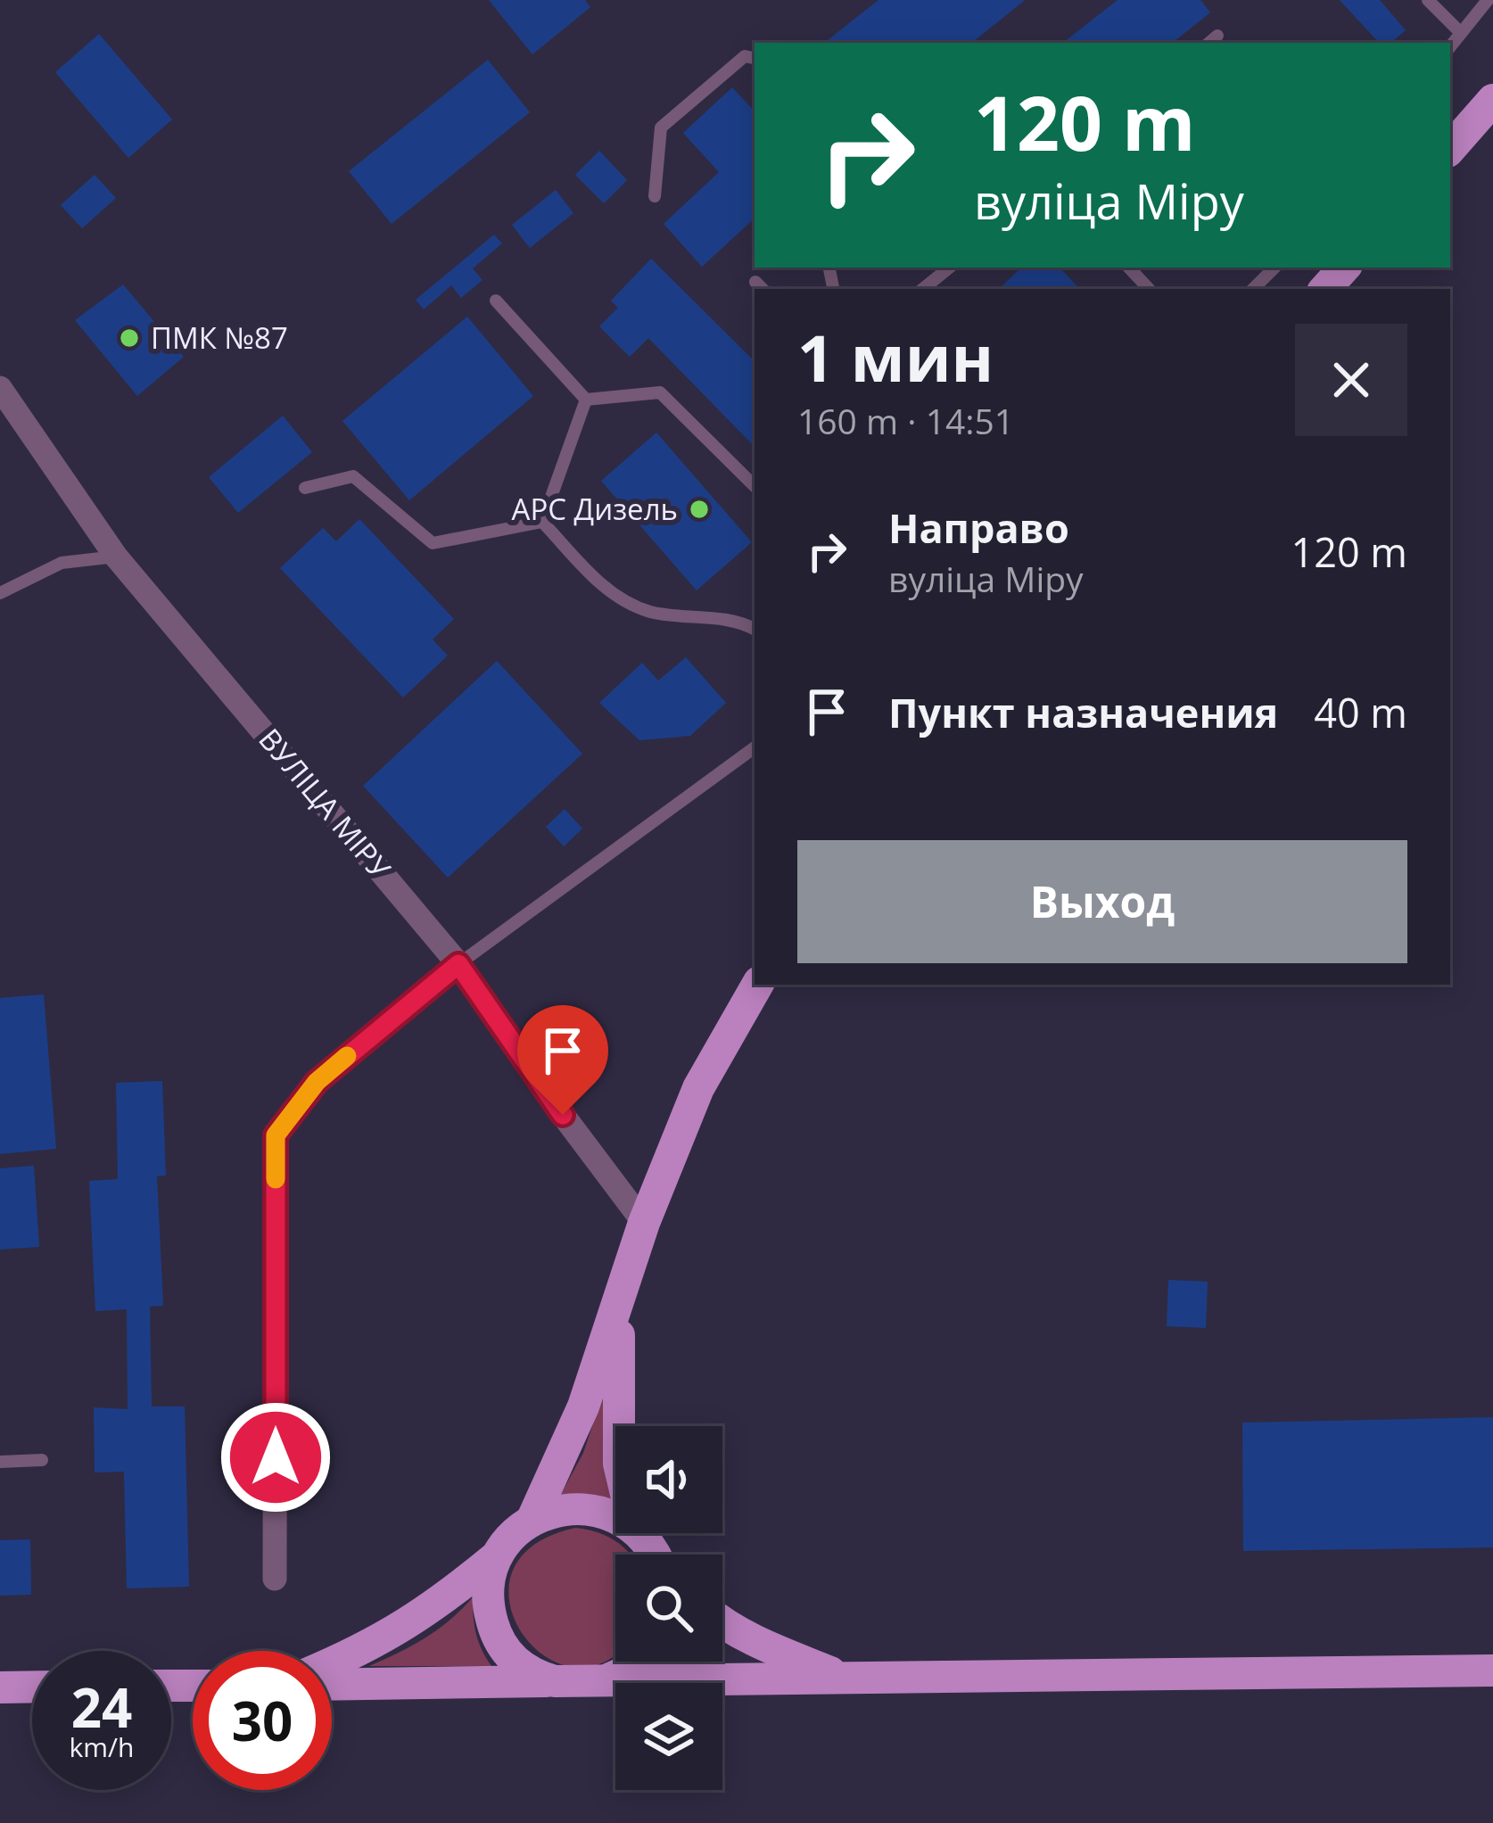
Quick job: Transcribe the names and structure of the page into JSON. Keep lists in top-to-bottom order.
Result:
{
  "streets": {
    "street": ["ВУЛІЦА МІРУ"]
  },
  "places": ["ПМК №87", "АРС Дизель"],
  "page": {
    "turn": ["120 m", "вуліца Міру"],
    "heading": ["1 мин", "160 m · 14:51"],
    "list": [
      {
        "name": "Направо",
        "note": "вуліца Міру",
        "value": "120 m"
      },
      {
        "name": "Пункт назначения",
        "value": "40 m"
      }
    ],
    "buttons": "Выход",
    "speed": "24 km/h",
    "limit": "30"
  }
}
